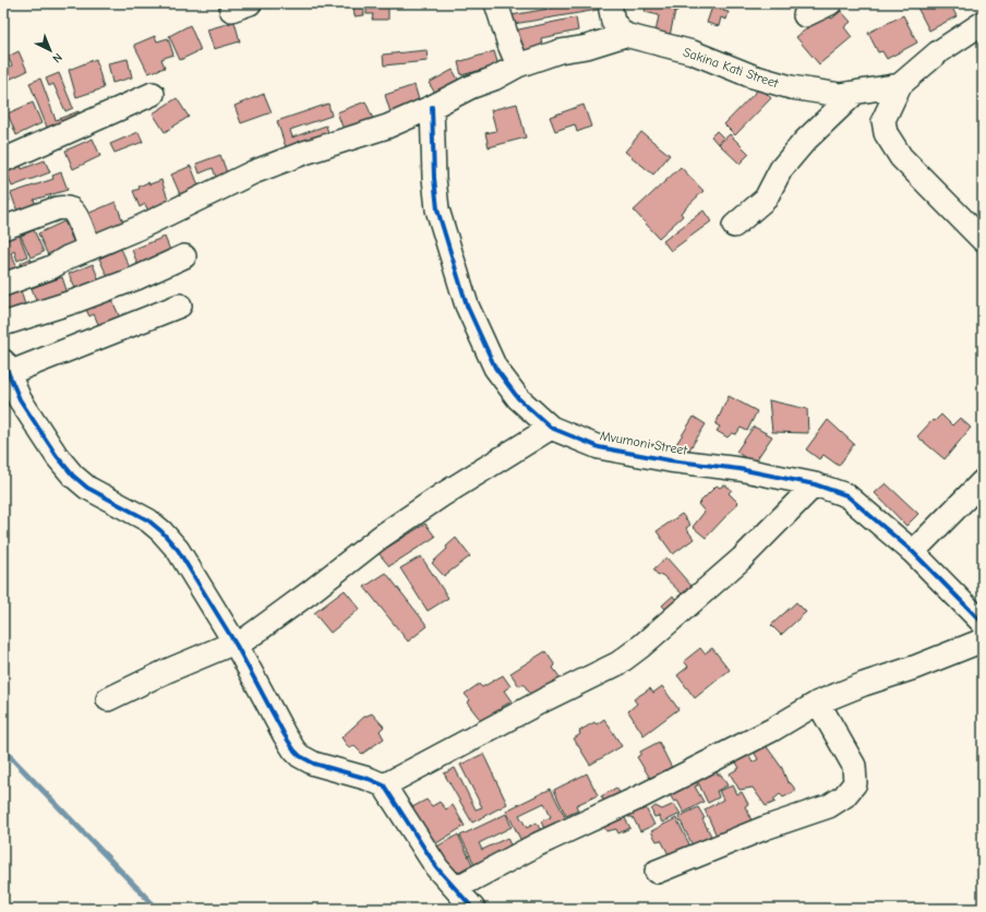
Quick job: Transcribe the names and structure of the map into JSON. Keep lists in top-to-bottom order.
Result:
{
  "streets": {
    "street": ["Sakina Kati Street", "Mvumoni Street"]
  },
  "north": "bottom right"
}
